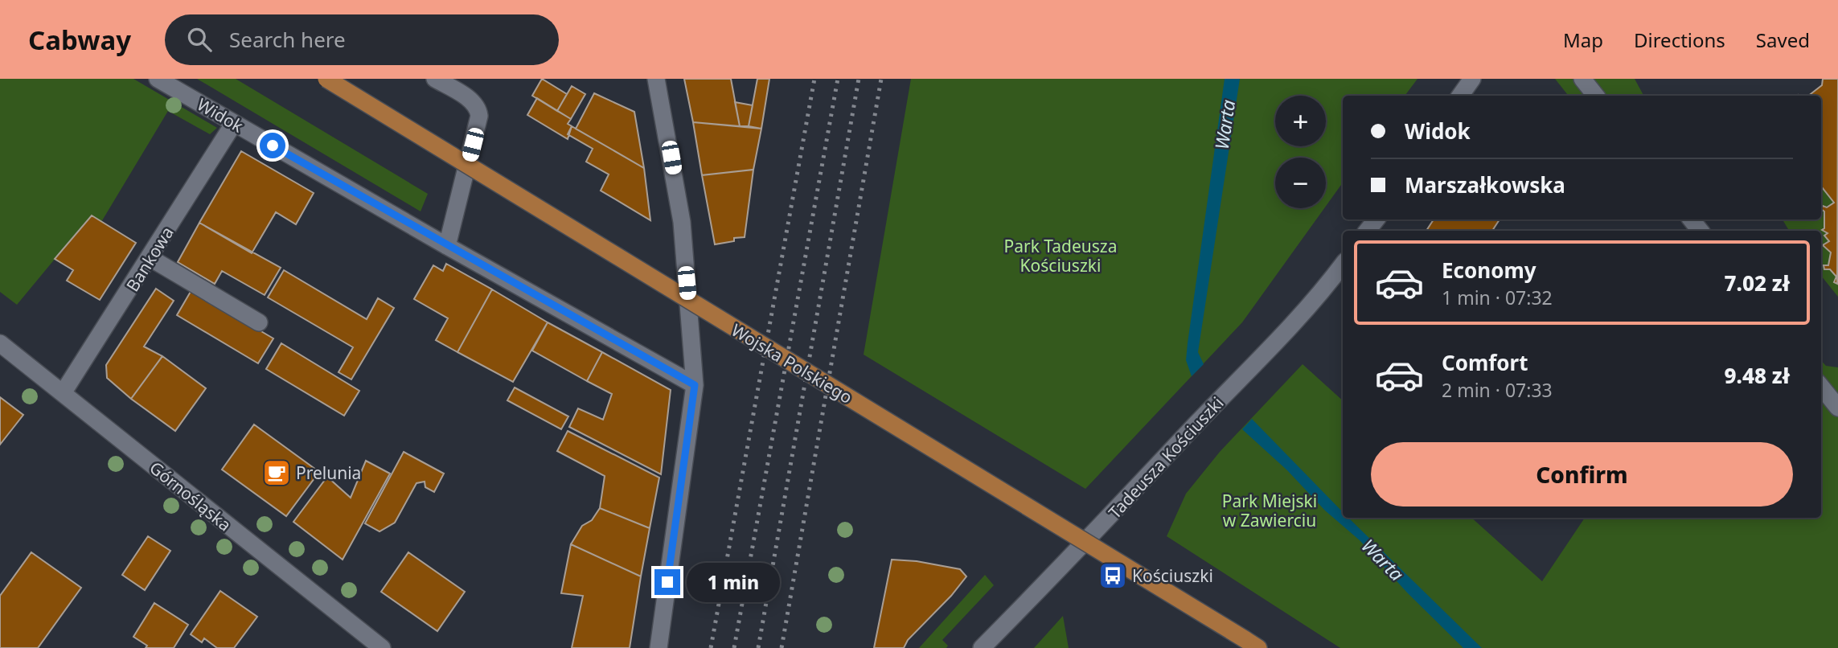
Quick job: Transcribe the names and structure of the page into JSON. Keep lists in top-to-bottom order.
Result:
{
  "streets": {
    "main road": ["Wojska Polskiego"],
    "street": [
      "Widok",
      "Bankowa",
      "Tadeusza Kościuszki",
      "Górnośląska"
    ]
  },
  "crossings": [
    ["Widok", "Bankowa"],
    ["Bankowa", "Górnośląska"]
  ],
  "water": ["Warta"],
  "parks": ["Park Tadeusza Kościuszki", "Park Miejski w Zawierciu"],
  "places": {
    "cafe": ["Prelunia"],
    "bus stop": ["Kościuszki"]
  },
  "page": {
    "header": "Cabway",
    "search": "Search here",
    "nav": ["Map", "Directions", "Saved"],
    "map_buttons": ["+", "−"],
    "banner": ["Widok", "Marszałkowska"],
    "list": [
      {
        "name": "Economy",
        "note": "1 min · 07:32",
        "value": "7.02 zł"
      },
      {
        "name": "Comfort",
        "note": "2 min · 07:33",
        "value": "9.48 zł"
      }
    ],
    "buttons": "Confirm",
    "bubble": "1 min"
  }
}
